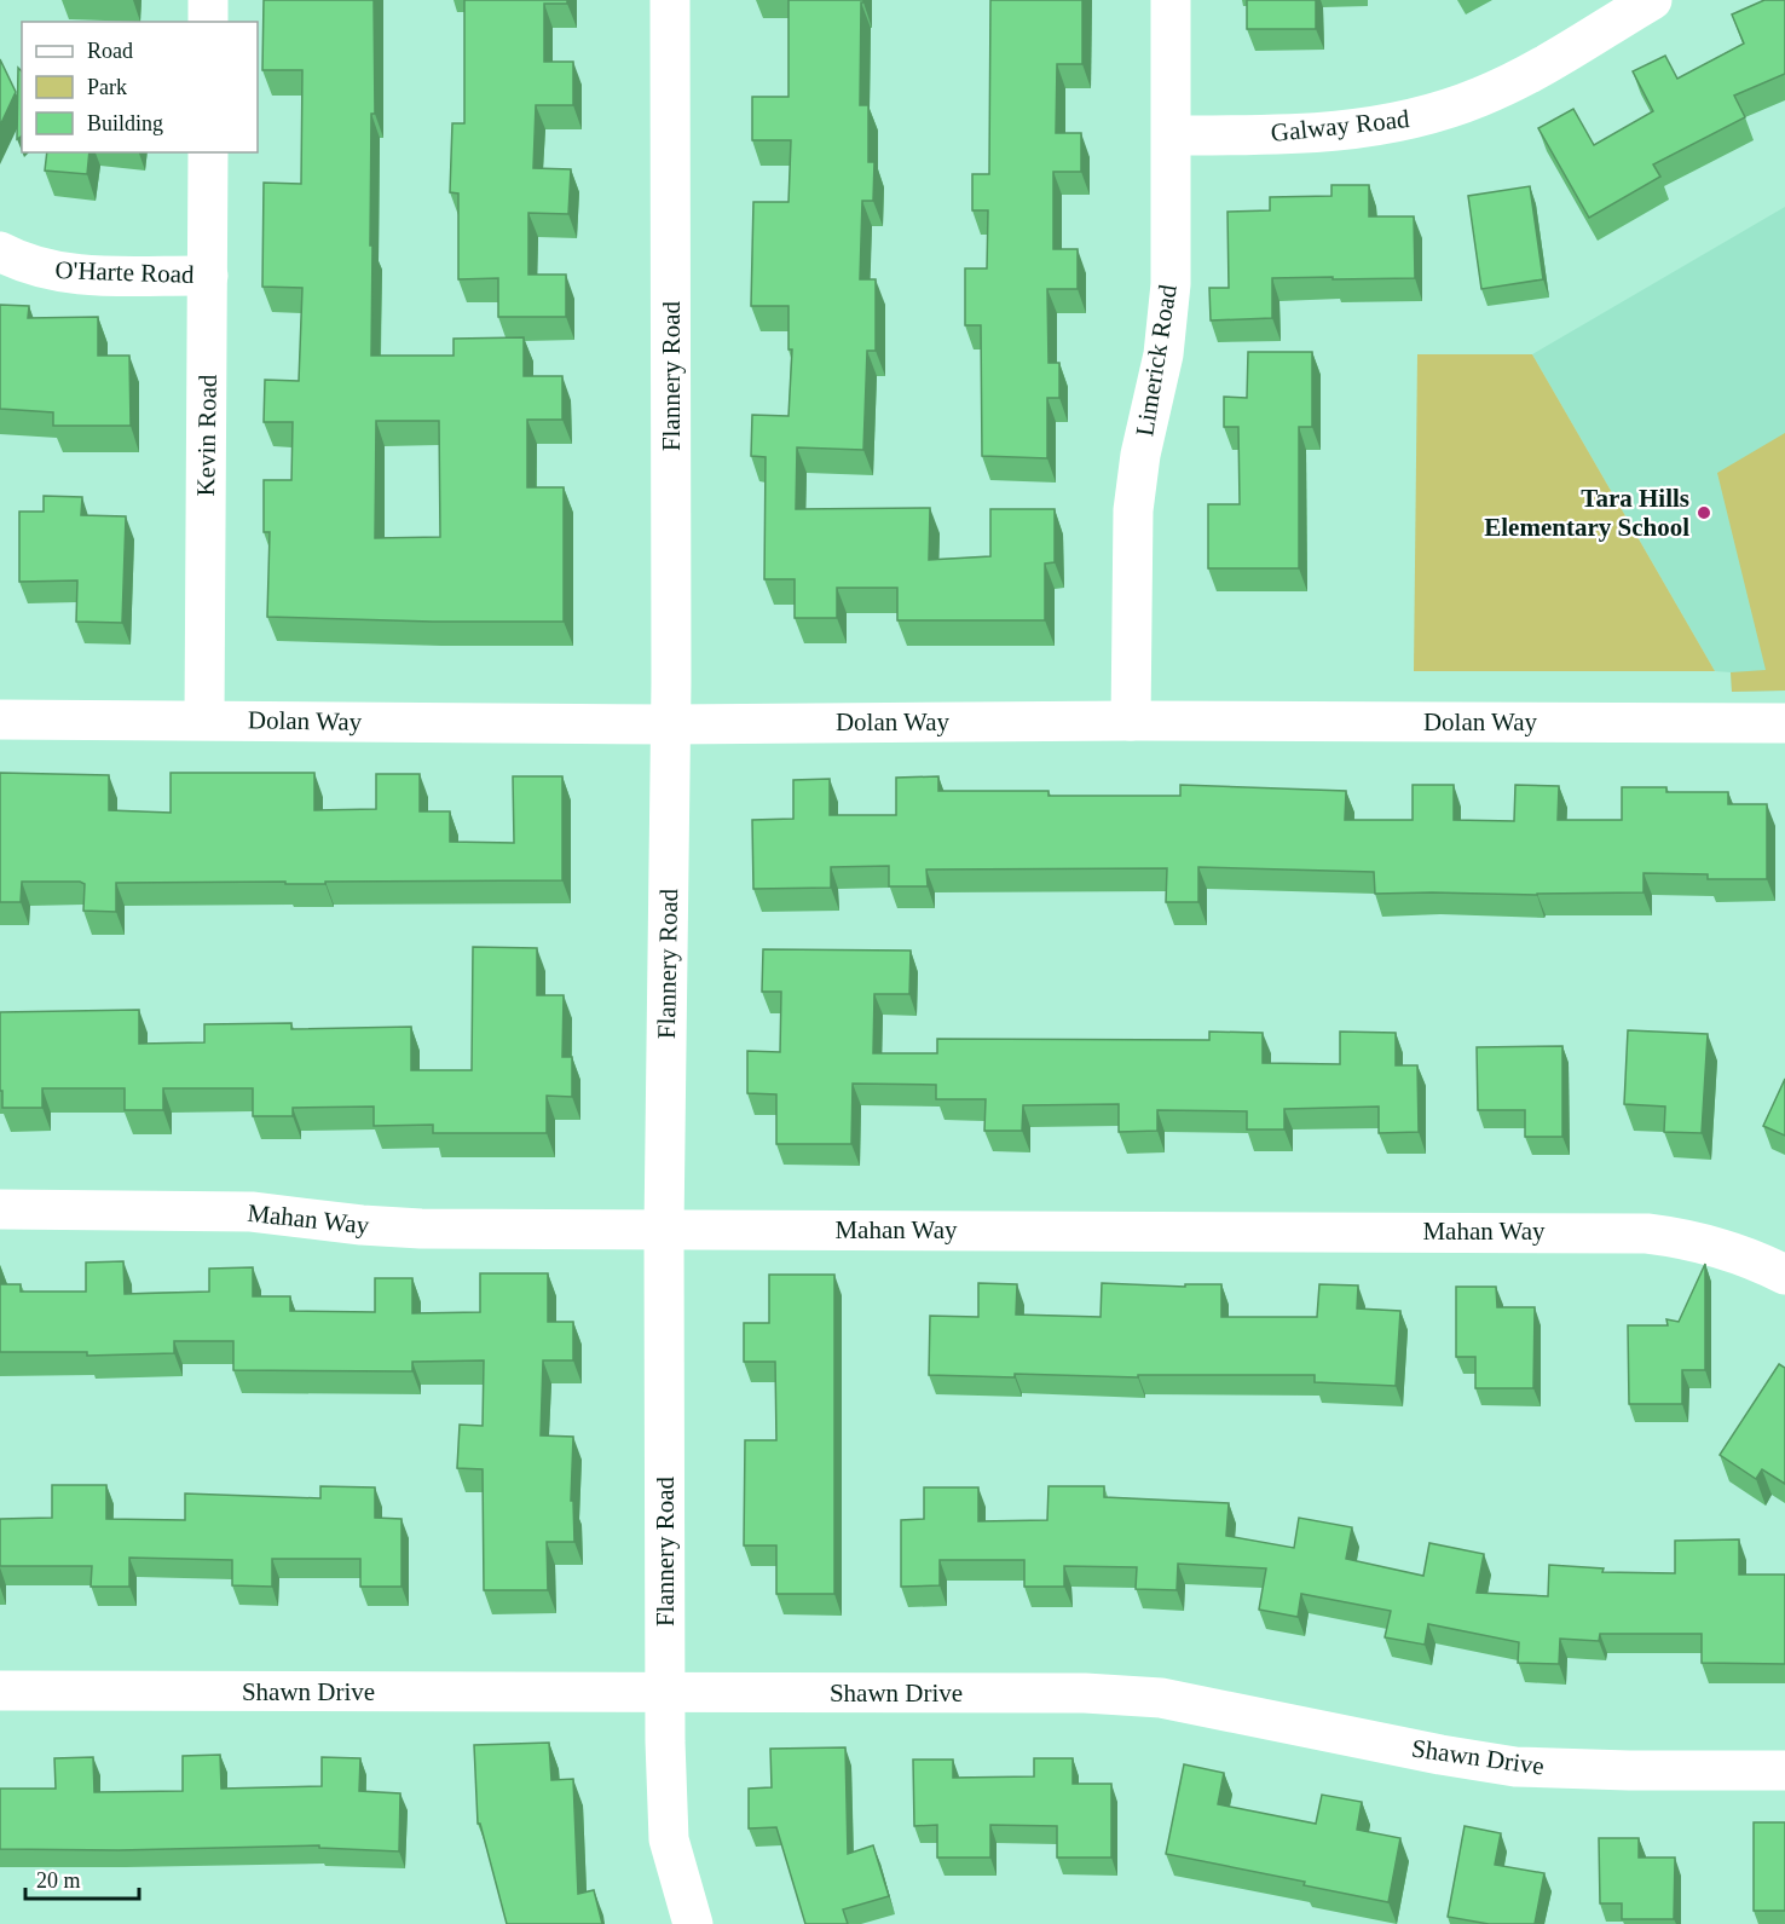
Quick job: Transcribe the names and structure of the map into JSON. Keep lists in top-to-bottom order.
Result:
{
  "streets": {
    "street": [
      "Galway Road",
      "O'Harte Road",
      "Limerick Road",
      "Flannery Road",
      "Kevin Road",
      "Dolan Way",
      "Mahan Way",
      "Shawn Drive"
    ]
  },
  "crossings": [
    ["Galway Road", "Limerick Road"],
    ["O'Harte Road", "Kevin Road"],
    ["Limerick Road", "Dolan Way"],
    ["Flannery Road", "Dolan Way"],
    ["Flannery Road", "Mahan Way"],
    ["Flannery Road", "Shawn Drive"],
    ["Kevin Road", "Dolan Way"]
  ],
  "places": ["Tara Hills Elementary School"],
  "legend": ["Road", "Park", "Building"],
  "scale_bar": "20 m"
}
